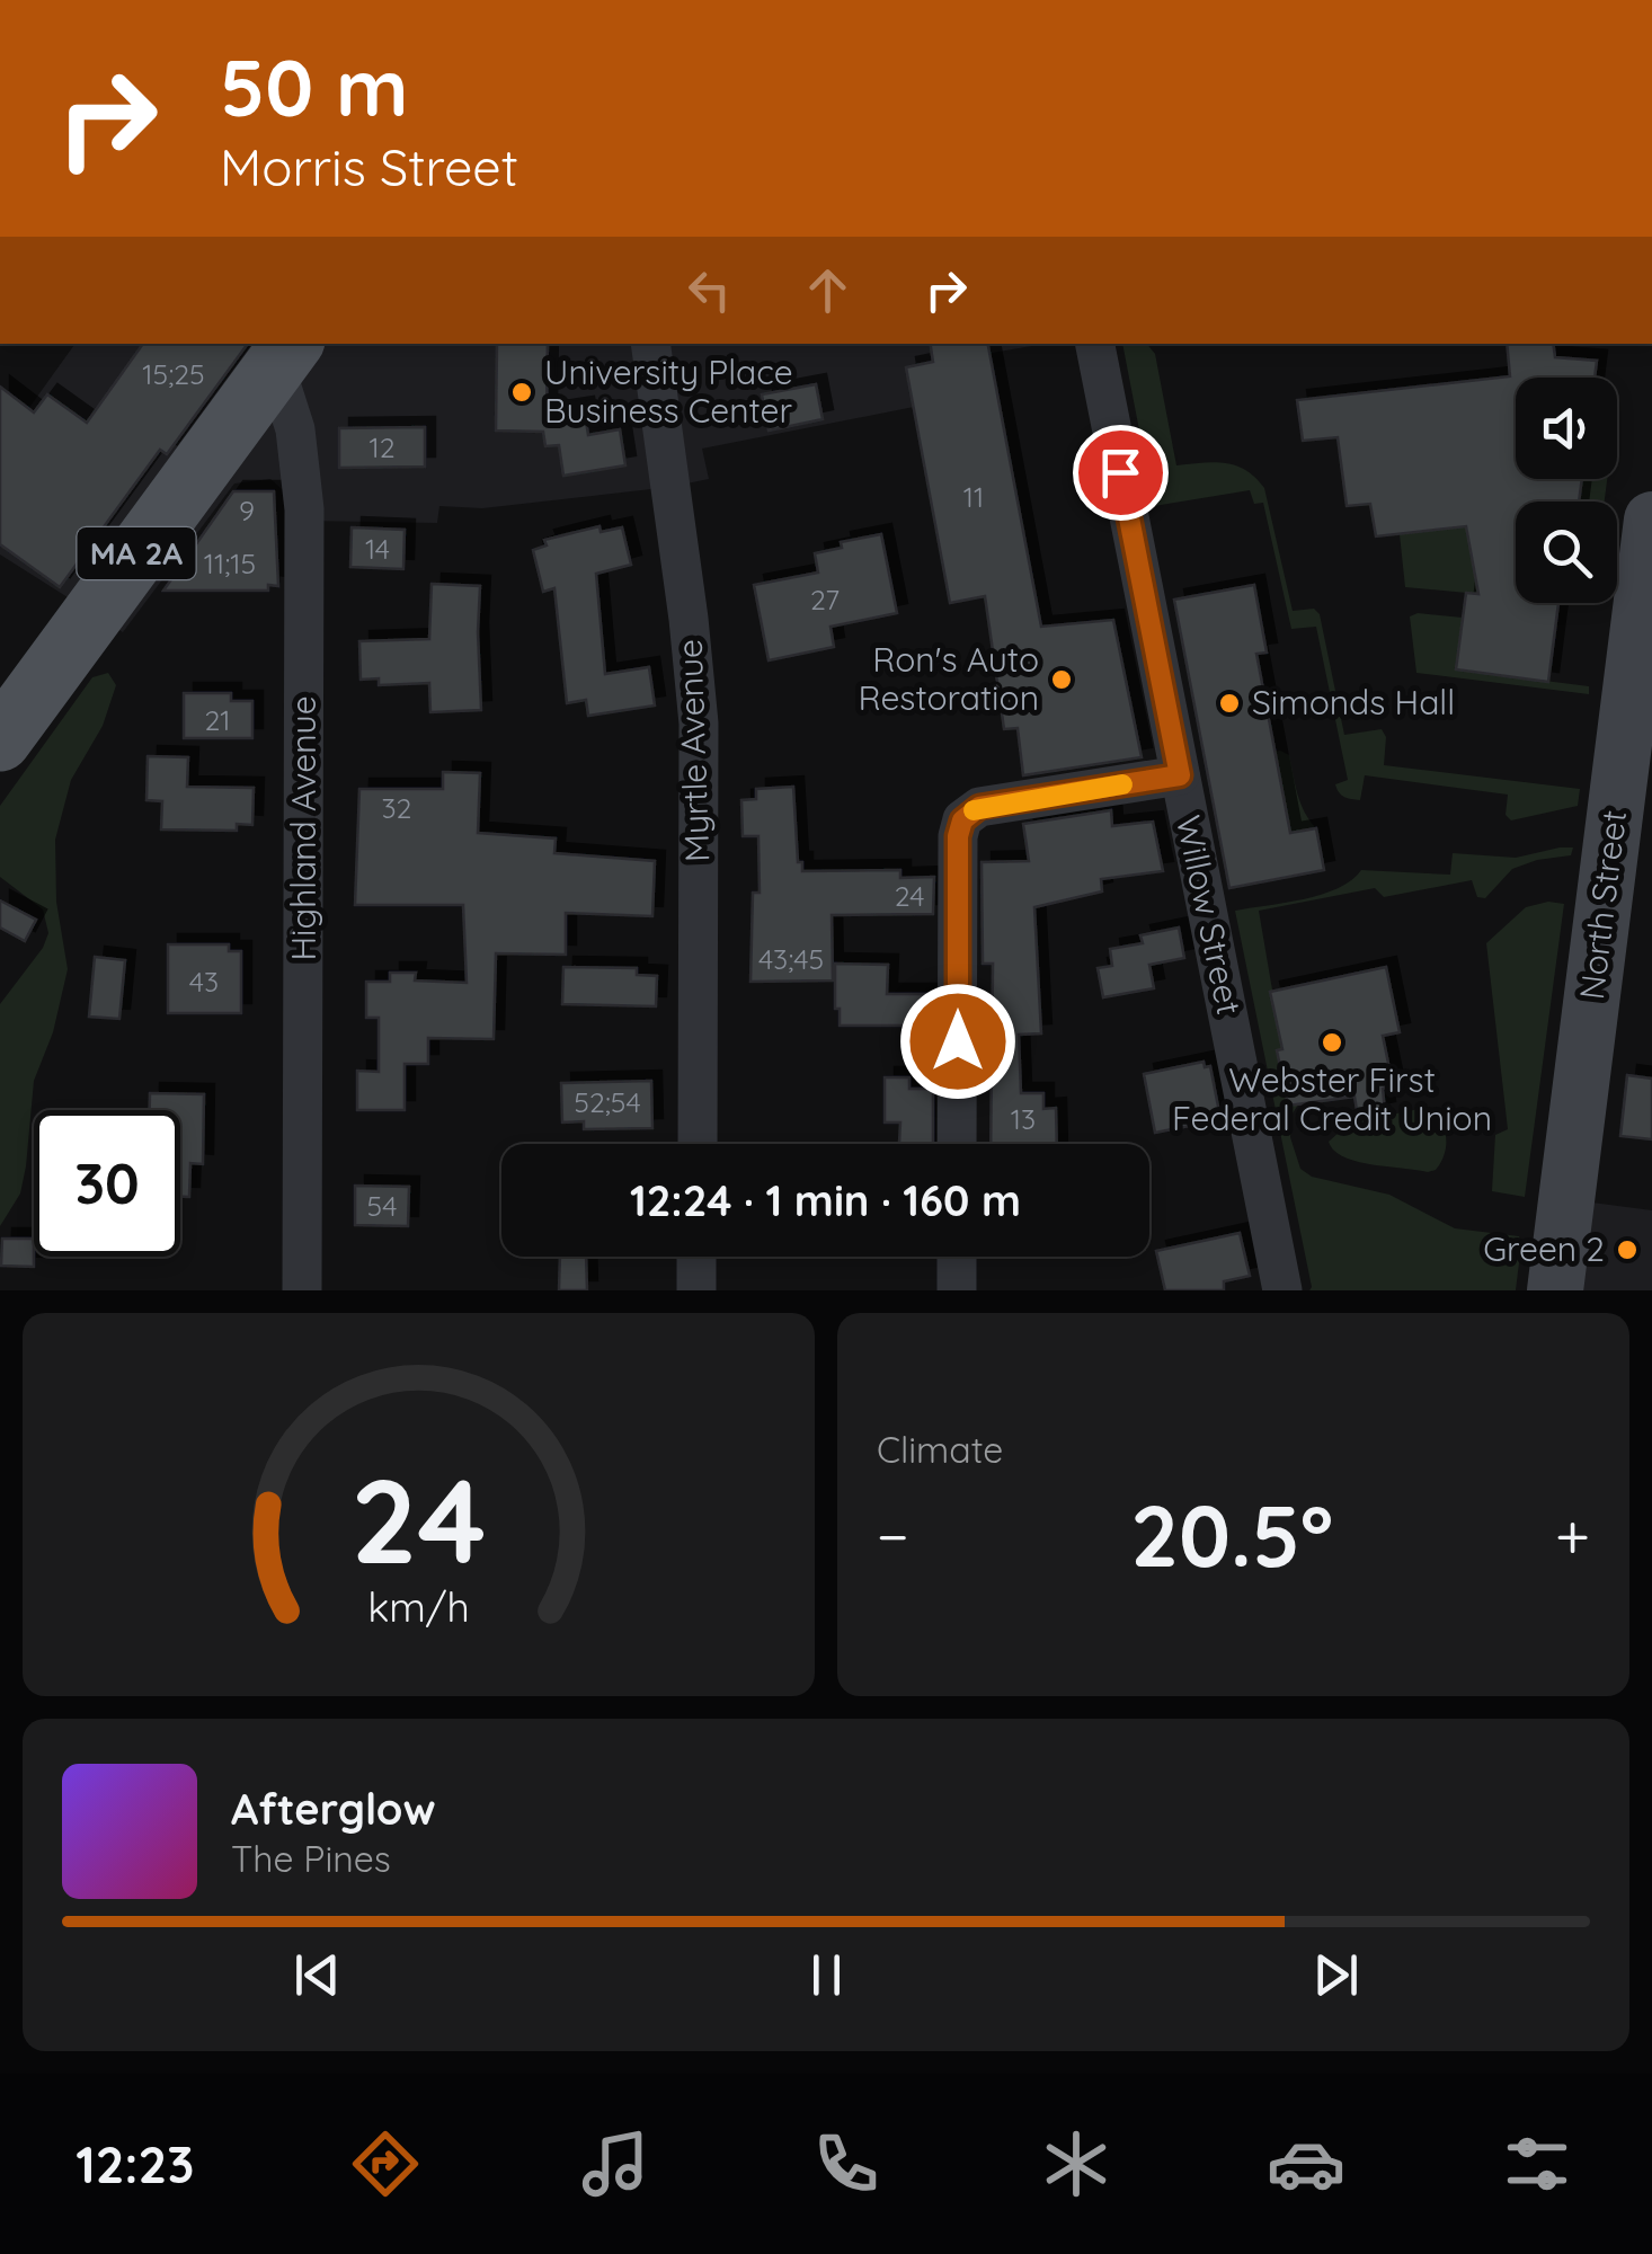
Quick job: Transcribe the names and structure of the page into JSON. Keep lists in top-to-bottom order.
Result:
{
  "streets": {
    "main road": ["MA 2A"],
    "street": [
      "Myrtle Avenue",
      "Highland Avenue",
      "North Street",
      "Willow Street"
    ]
  },
  "crossings": [
    ["MA 2A", "Highland Avenue"]
  ],
  "places": [
    "University Place Business Center",
    "Ron's Auto Restoration",
    "Simonds Hall",
    "Webster First Federal Credit Union",
    "Green 2"
  ],
  "house_numbers": [
    "15;25",
    "12",
    "11",
    "9",
    "14",
    "11;15",
    "27",
    "21",
    "32",
    "24",
    "43;45",
    "43",
    "52;54",
    "13",
    "54"
  ],
  "page": {
    "turn": ["50 m", "Morris Street"],
    "limit": "30",
    "trip": "12:24 · 1 min · 160 m",
    "tile": "Climate",
    "heat": ["−", "20.5°", "+"],
    "song": ["Afterglow", "The Pines"],
    "tabs": "12:23",
    "gauge": ["24", "km/h"]
  }
}
